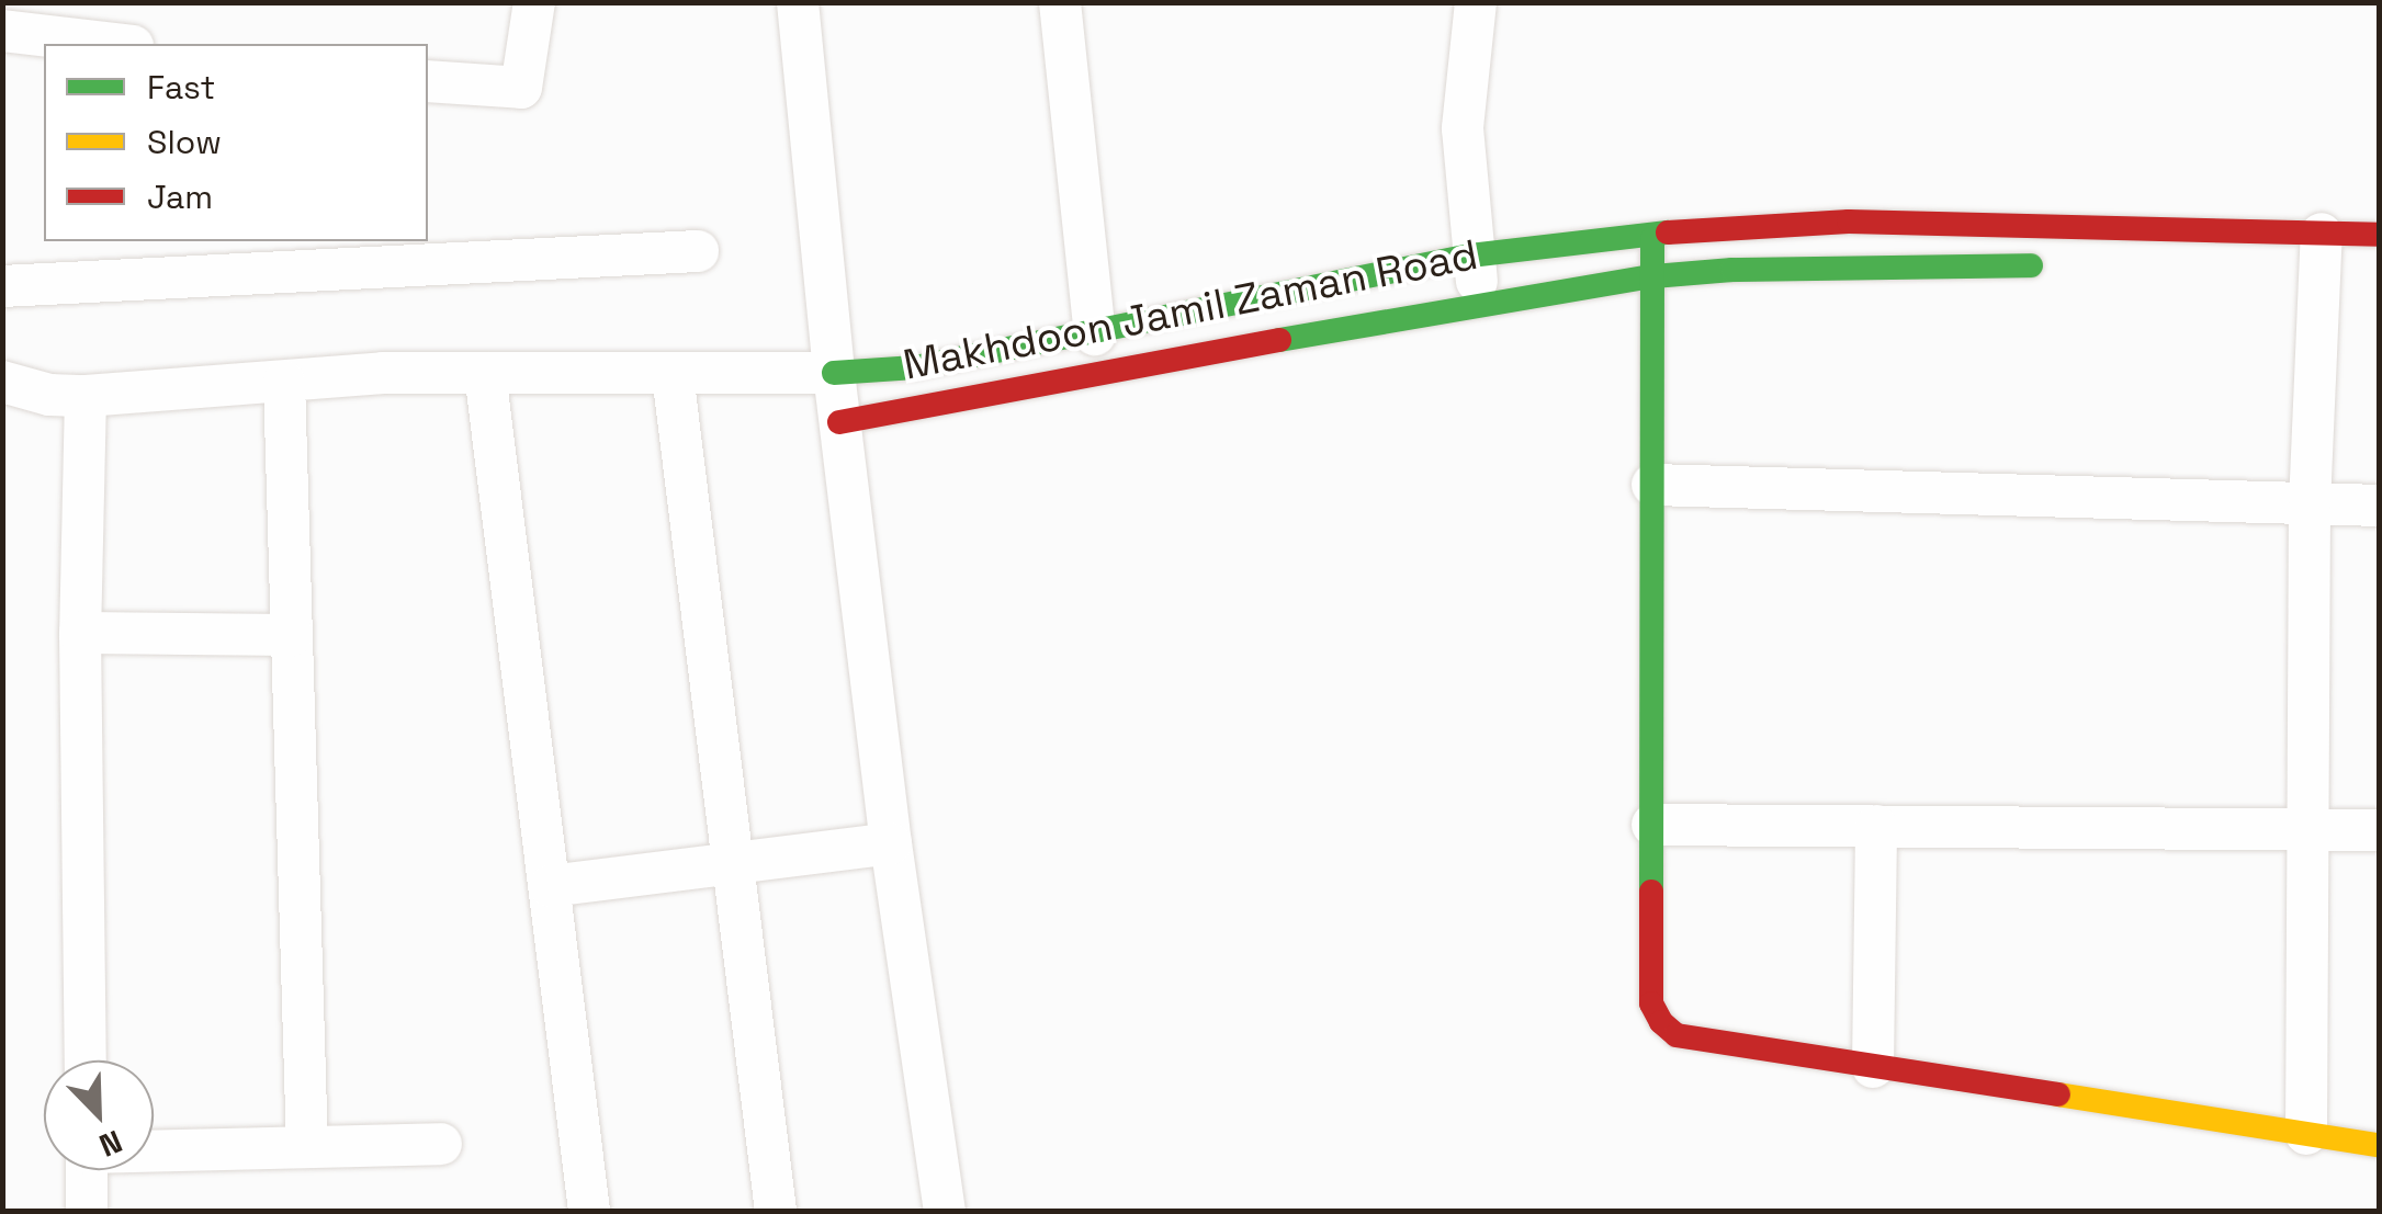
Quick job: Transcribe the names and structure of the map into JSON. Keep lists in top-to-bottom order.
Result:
{
  "streets": {
    "street": ["Makhdoon Jamil Zaman Road"]
  },
  "legend": ["Fast", "Slow", "Jam"],
  "north": "bottom right"
}
